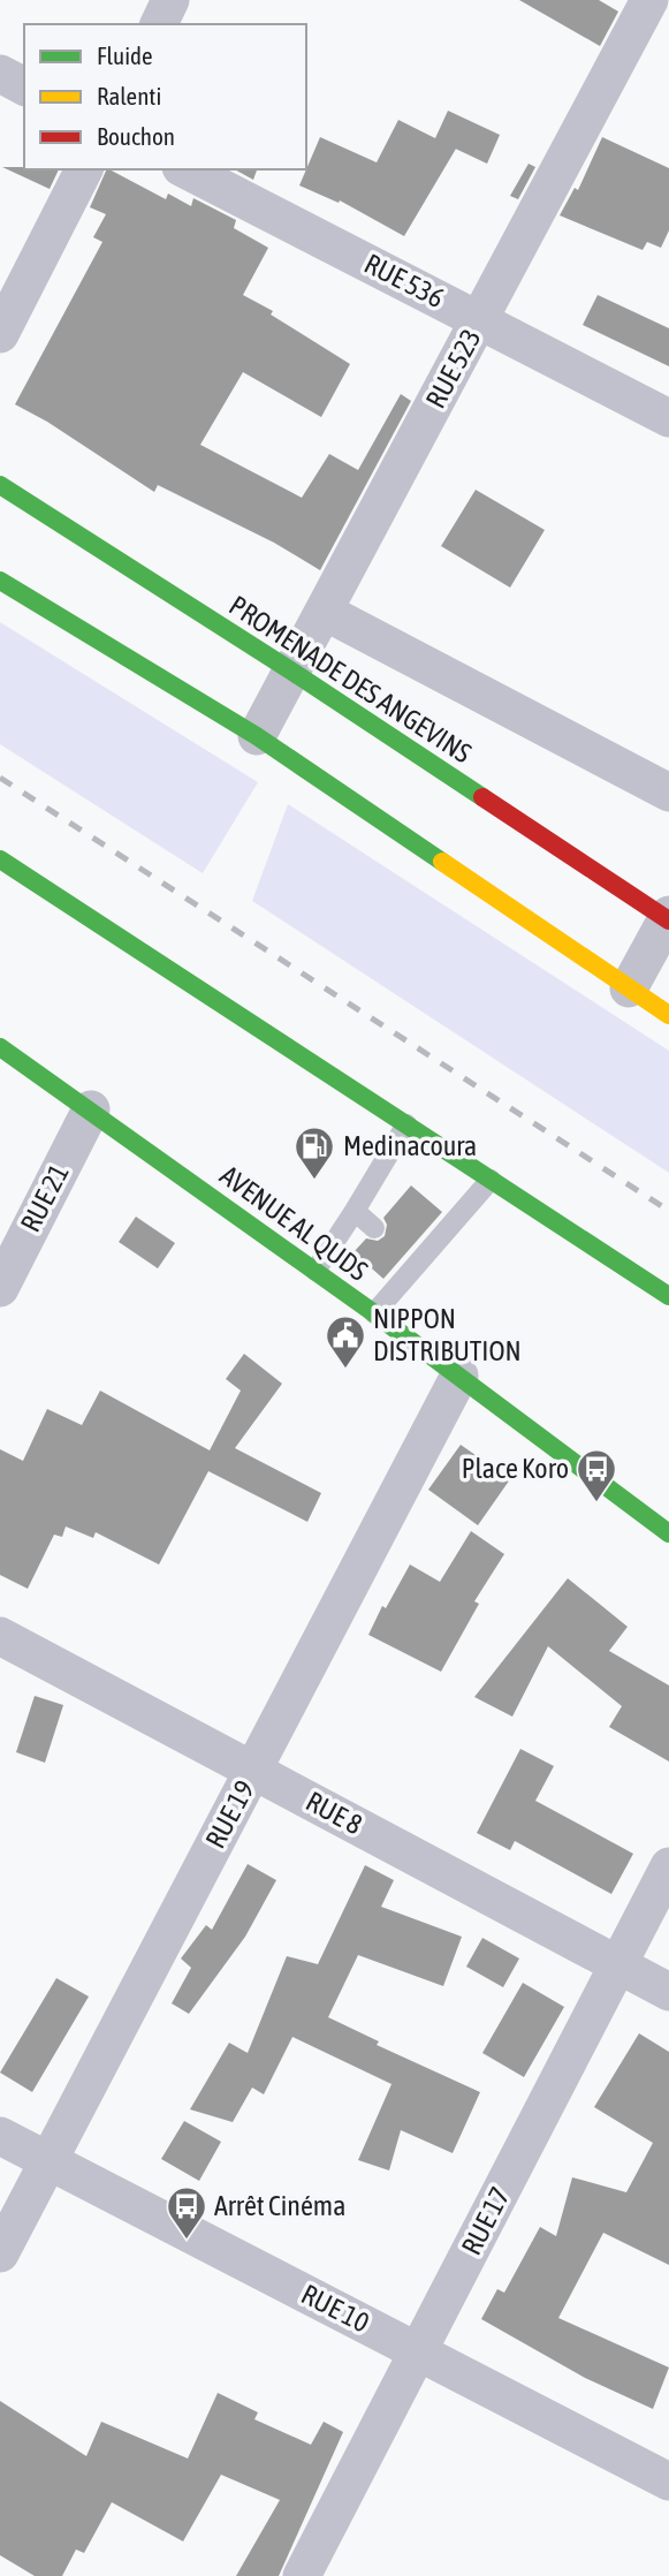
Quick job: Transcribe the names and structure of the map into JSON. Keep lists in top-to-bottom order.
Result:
{
  "streets": {
    "main road": ["PROMENADE DES ANGEVINS", "AVENUE AL QUDS"],
    "street": [
      "RUE 536",
      "RUE 523",
      "RUE 21",
      "RUE 8",
      "RUE 19",
      "RUE 17",
      "RUE 10"
    ]
  },
  "crossings": [
    ["RUE 536", "RUE 523"],
    ["RUE 523", "PROMENADE DES ANGEVINS"],
    ["RUE 21", "AVENUE AL QUDS"],
    ["AVENUE AL QUDS", "RUE 19"],
    ["RUE 8", "RUE 19"],
    ["RUE 8", "RUE 17"],
    ["RUE 19", "RUE 10"],
    ["RUE 17", "RUE 10"]
  ],
  "places": {
    "fuel station": ["Medinacoura"],
    "public building": ["NIPPON DISTRIBUTION"],
    "bus stop": ["Place Koro", "Arrêt Cinéma"]
  },
  "legend": ["Fluide", "Ralenti", "Bouchon"]
}
